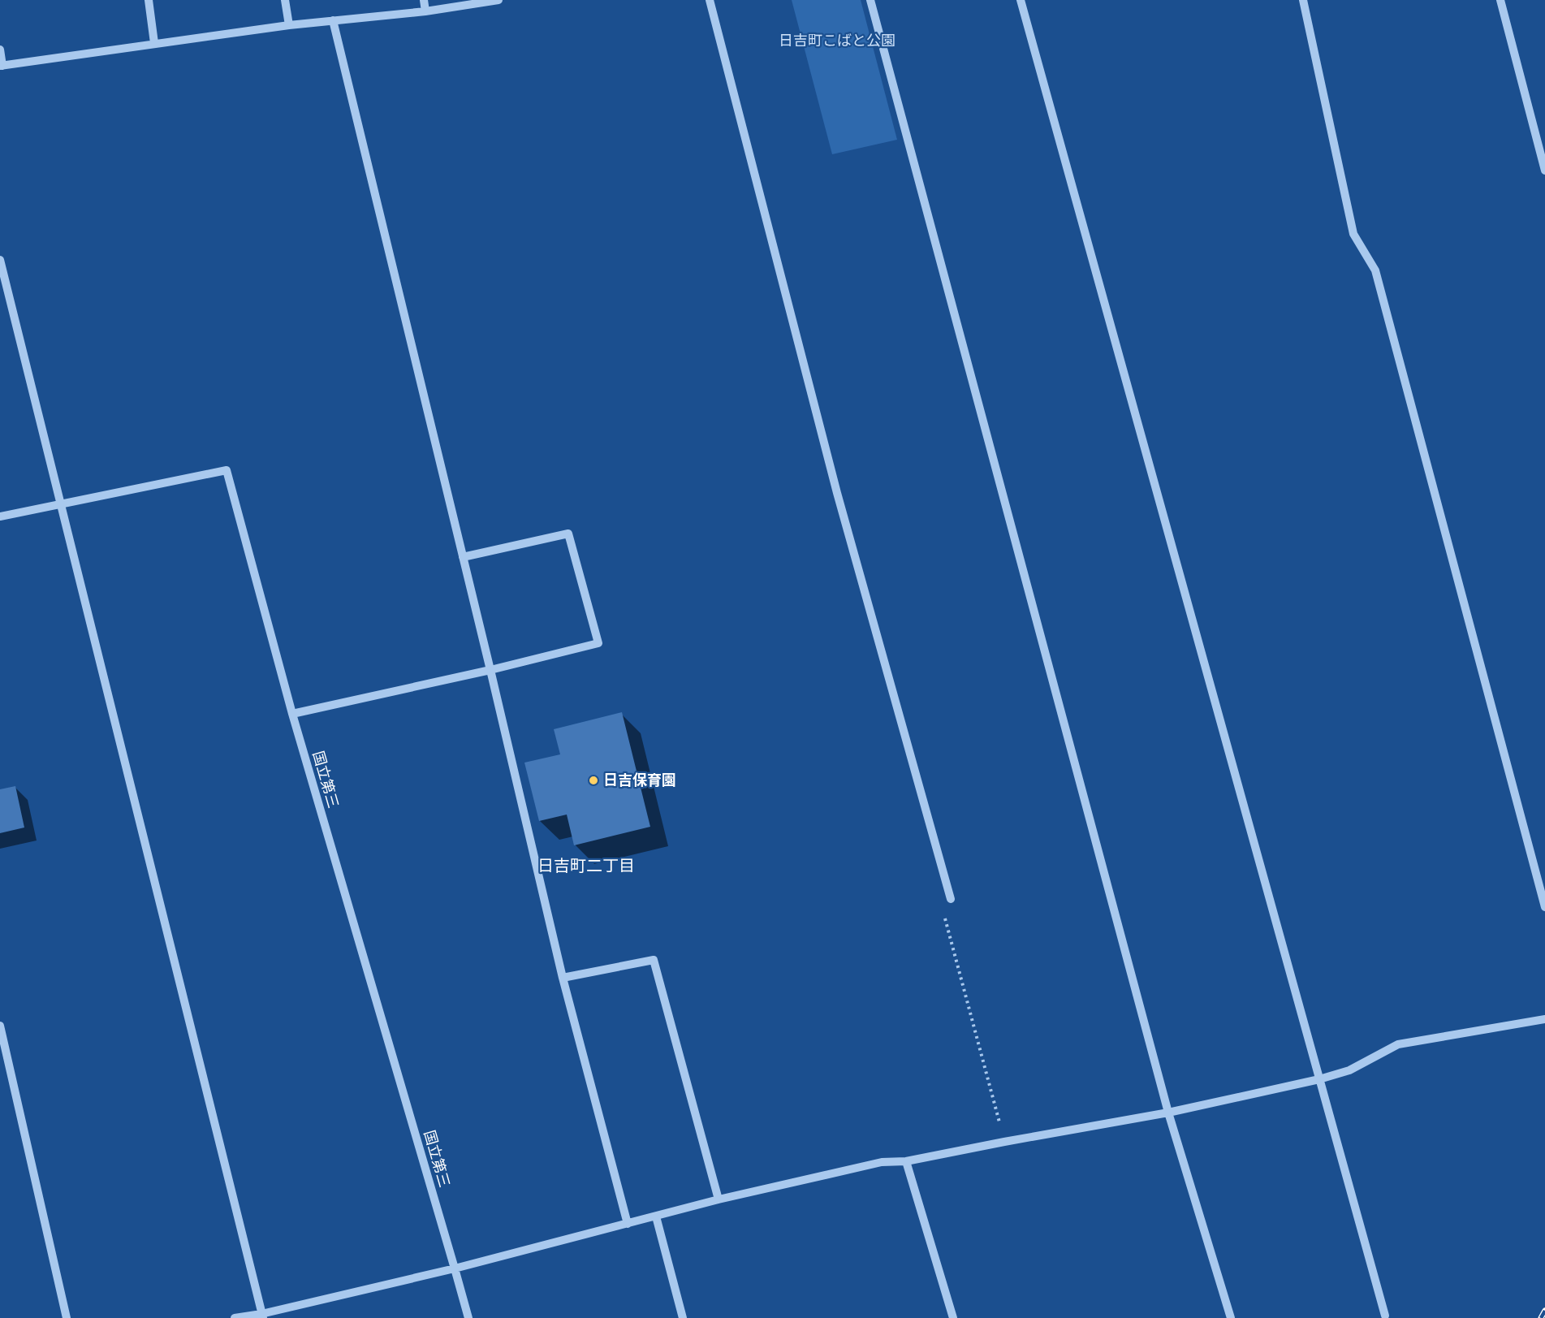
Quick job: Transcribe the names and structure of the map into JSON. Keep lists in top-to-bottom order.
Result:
{
  "streets": {
    "street": ["国立第三"]
  },
  "districts": ["日吉町二丁目"],
  "parks": ["日吉町こばと公園"],
  "places": ["日吉保育園"]
}
